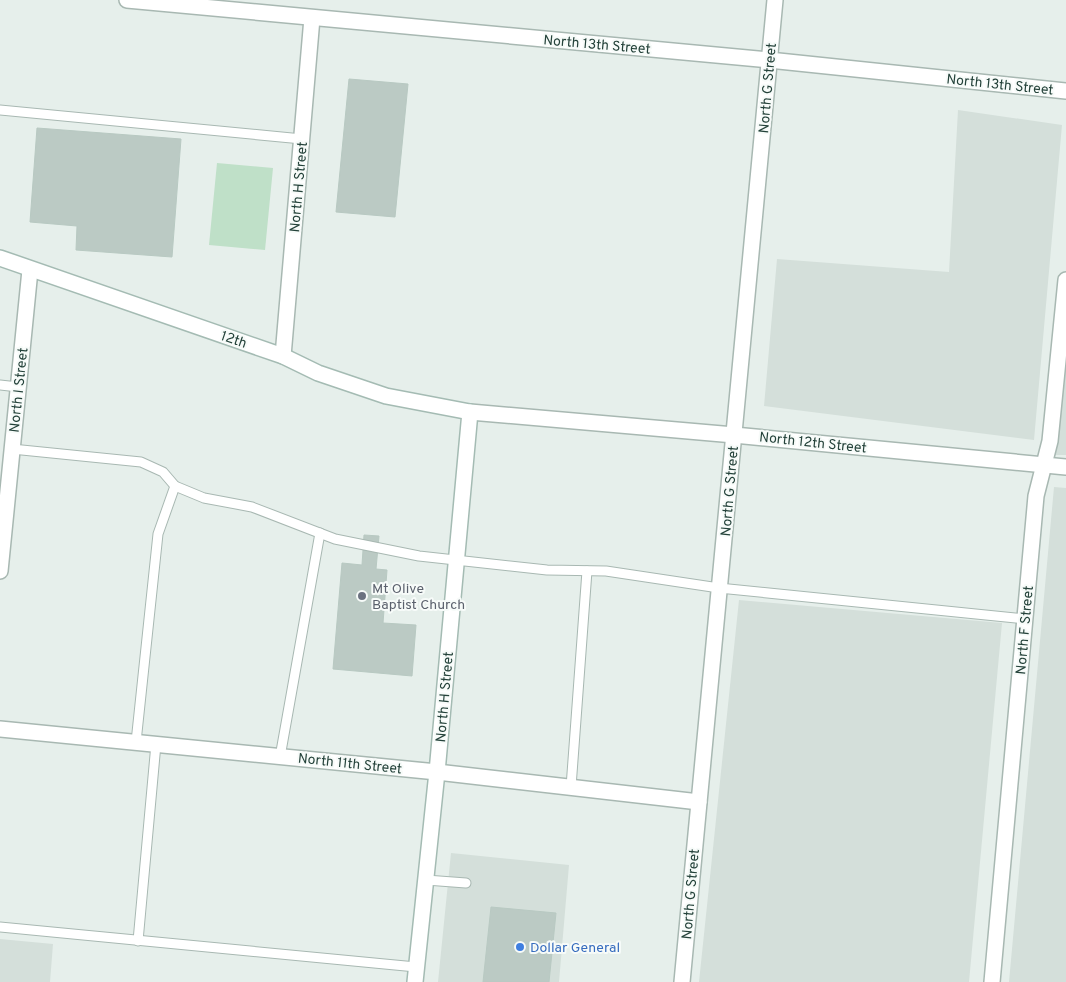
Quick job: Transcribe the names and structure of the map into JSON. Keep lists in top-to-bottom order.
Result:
{
  "streets": {
    "street": [
      "North 13th Street",
      "North G Street",
      "North H Street",
      "12th",
      "North I Street",
      "North 12th Street",
      "North F Street",
      "North 11th Street"
    ]
  },
  "crossings": [
    ["North 13th Street", "North G Street"],
    ["North 13th Street", "North H Street"],
    ["North G Street", "North 12th Street"],
    ["North G Street", "North 11th Street"],
    ["North H Street", "12th"],
    ["North H Street", "North 12th Street"],
    ["North H Street", "North 11th Street"],
    ["12th", "North I Street"],
    ["12th", "North 12th Street"],
    ["North 12th Street", "North F Street"]
  ],
  "places": ["Mt Olive Baptist Church", "Dollar General"]
}
